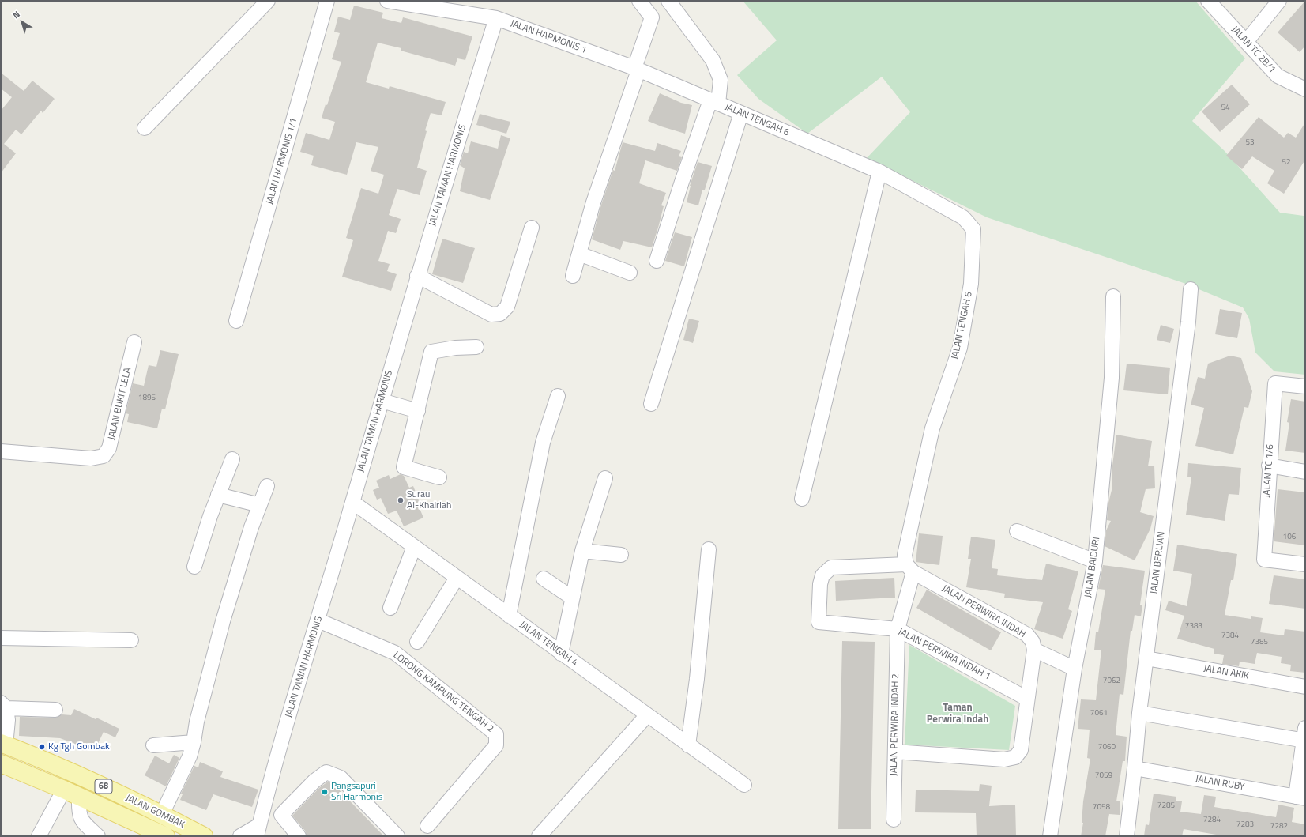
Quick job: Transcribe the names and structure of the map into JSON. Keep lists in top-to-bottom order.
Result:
{
  "streets": {
    "main road": ["68", "JALAN GOMBAK"],
    "street": [
      "JALAN HARMONIS 1",
      "JALAN TC 2B/1",
      "JALAN TENGAH 6",
      "JALAN HARMONIS 1/1",
      "JALAN TAMAN HARMONIS",
      "JALAN BUKIT LELA",
      "JALAN TC 1/6",
      "JALAN BERLIAN",
      "JALAN BAIDURI",
      "JALAN PERWIRA INDAH",
      "JALAN TENGAH 4",
      "JALAN PERWIRA INDAH 1",
      "JALAN AKIK",
      "LORONG KAMPUNG TENGAH 2",
      "JALAN PERWIRA INDAH 2",
      "JALAN RUBY"
    ]
  },
  "crossings": [
    ["JALAN HARMONIS 1", "JALAN TENGAH 6"],
    ["JALAN HARMONIS 1", "JALAN TAMAN HARMONIS"],
    ["JALAN TENGAH 6", "JALAN PERWIRA INDAH"],
    ["JALAN TENGAH 6", "JALAN PERWIRA INDAH 1"],
    ["JALAN TENGAH 6", "JALAN PERWIRA INDAH 2"],
    ["JALAN TAMAN HARMONIS", "JALAN TENGAH 4"],
    ["JALAN TAMAN HARMONIS", "LORONG KAMPUNG TENGAH 2"],
    ["JALAN BERLIAN", "JALAN AKIK"],
    ["JALAN BERLIAN", "JALAN RUBY"],
    ["JALAN PERWIRA INDAH", "JALAN PERWIRA INDAH 1"],
    ["JALAN PERWIRA INDAH 1", "JALAN PERWIRA INDAH 2"]
  ],
  "districts": ["Taman Perwira Indah"],
  "places": ["Surau Al-Khairiah", "Kg Tgh Gombak", "Pangsapuri Sri Harmonis"],
  "house_numbers": [
    "54",
    "53",
    "52",
    "1895",
    "106",
    "7383",
    "7384",
    "7385",
    "7062",
    "7061",
    "7060",
    "7059",
    "7285",
    "7058",
    "7284",
    "7283",
    "7282"
  ],
  "north": "top left"
}
